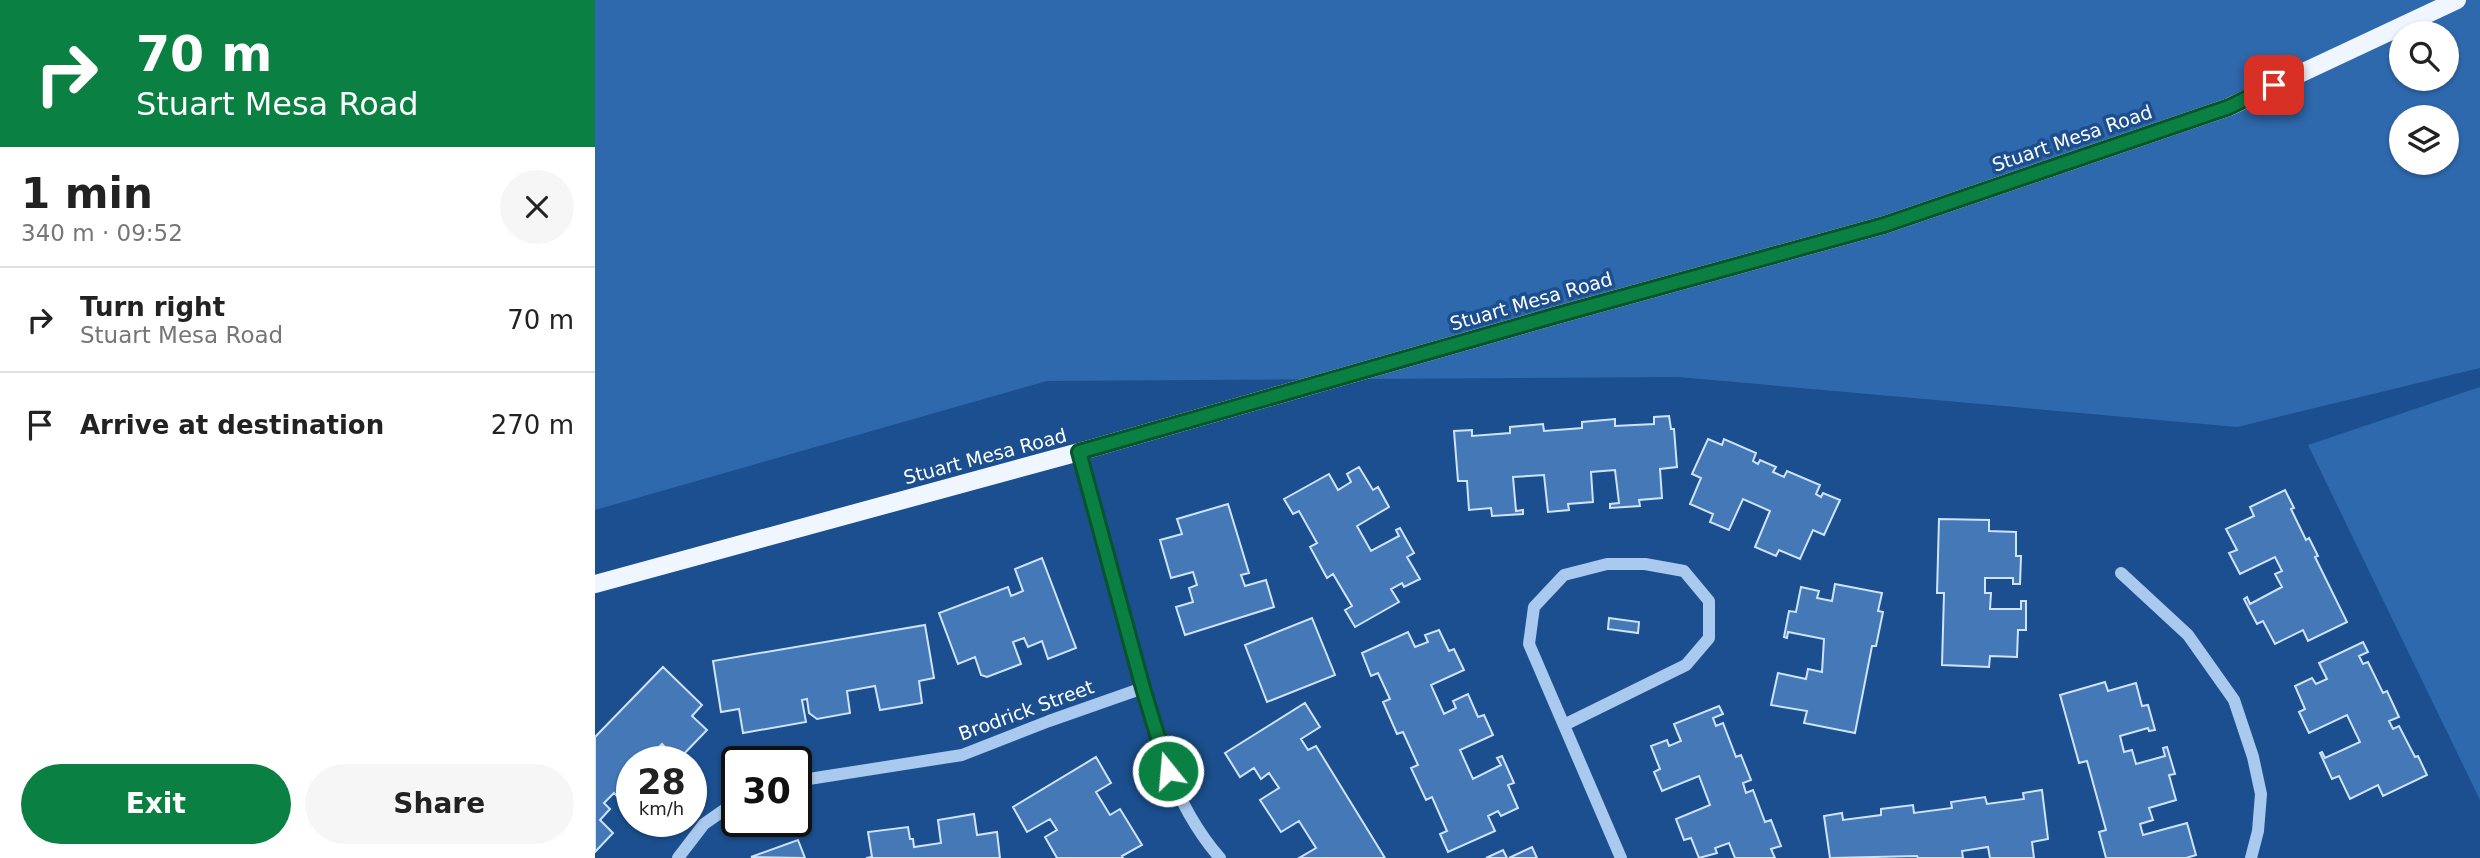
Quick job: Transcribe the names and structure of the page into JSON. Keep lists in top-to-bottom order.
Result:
{
  "streets": {
    "main road": ["Stuart Mesa Road"],
    "street": ["Brodrick Street"]
  },
  "page": {
    "turn": ["70 m", "Stuart Mesa Road"],
    "heading": ["1 min", "340 m · 09:52"],
    "list": [
      {
        "name": "Turn right",
        "note": "Stuart Mesa Road",
        "value": "70 m"
      },
      {
        "name": "Arrive at destination",
        "value": "270 m"
      }
    ],
    "speed": "28 km/h",
    "limit": "30",
    "buttons": ["Exit", "Share"]
  }
}
